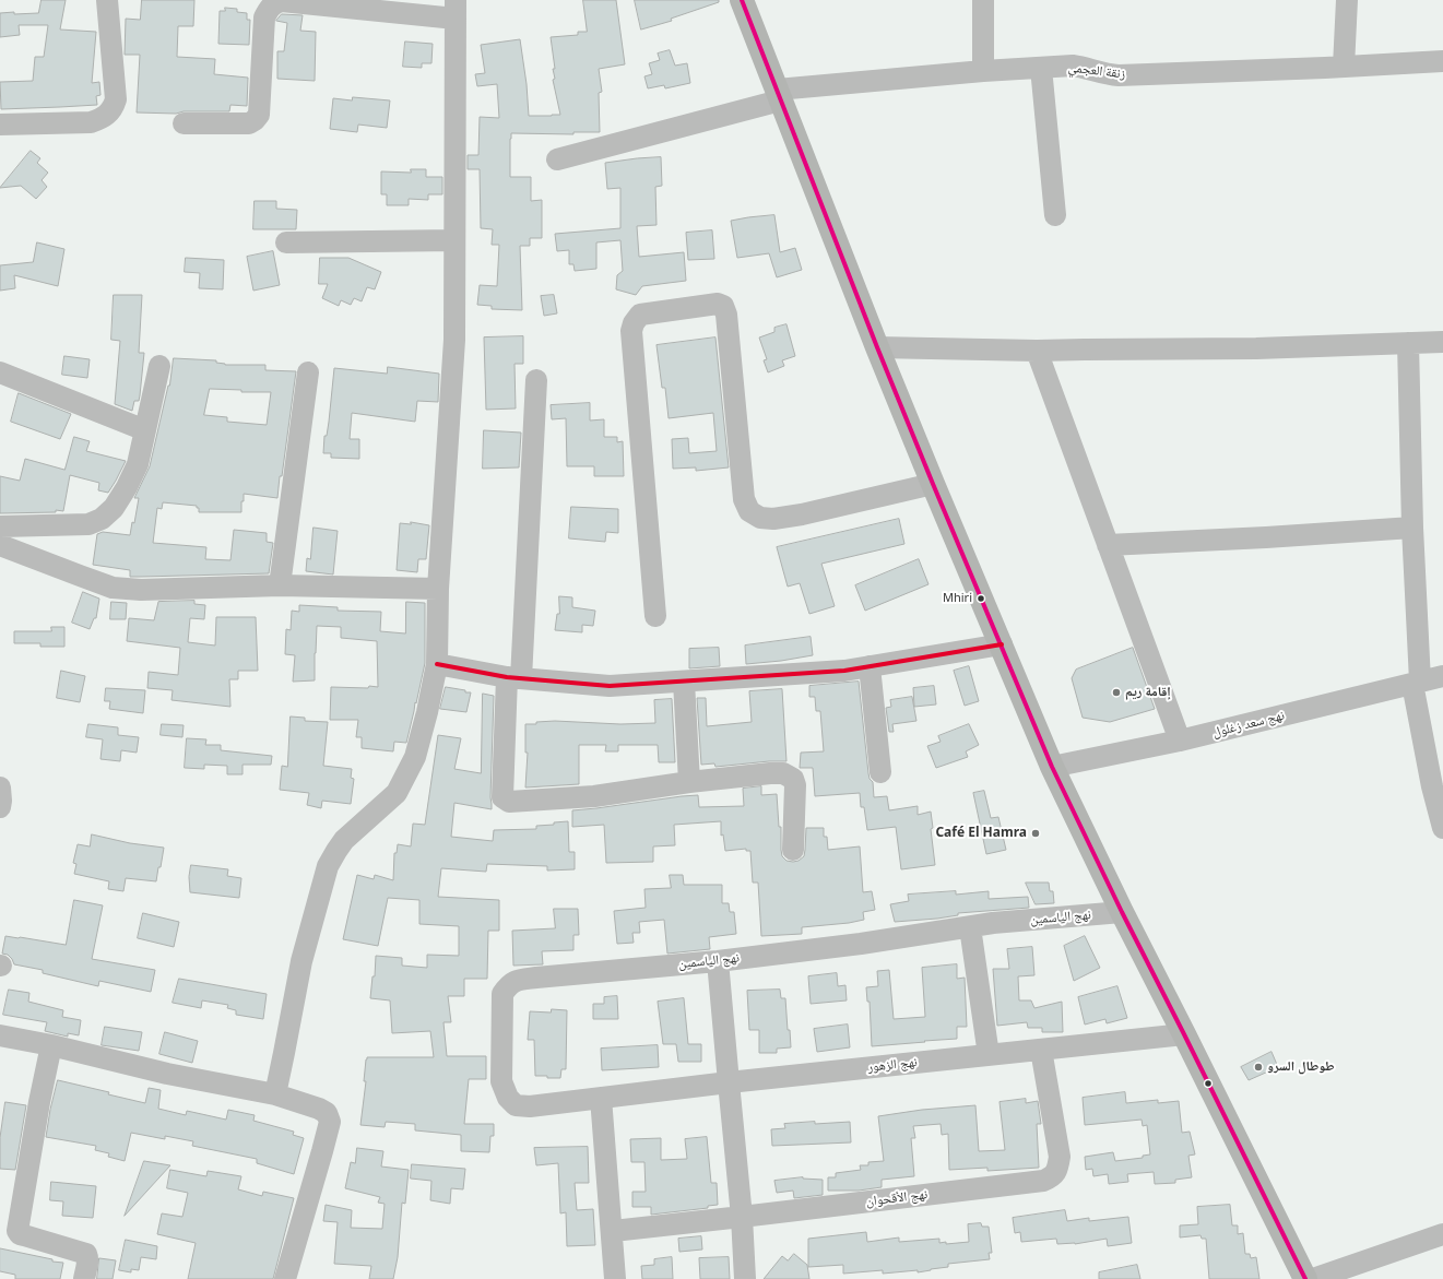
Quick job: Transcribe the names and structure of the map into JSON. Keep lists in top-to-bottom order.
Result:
{
  "streets": {
    "street": [
      "زنقة العجمي",
      "نهج سعد زغلول",
      "نهج الياسمين",
      "نهج الزهور",
      "نهج الأقحوان"
    ]
  },
  "crossings": [
    ["نهج الياسمين", "نهج الزهور"],
    ["نهج الزهور", "نهج الأقحوان"]
  ],
  "places": [
    "Mhiri",
    "إقامة ريم",
    "Café El Hamra",
    "طوطال السرو"
  ]
}
